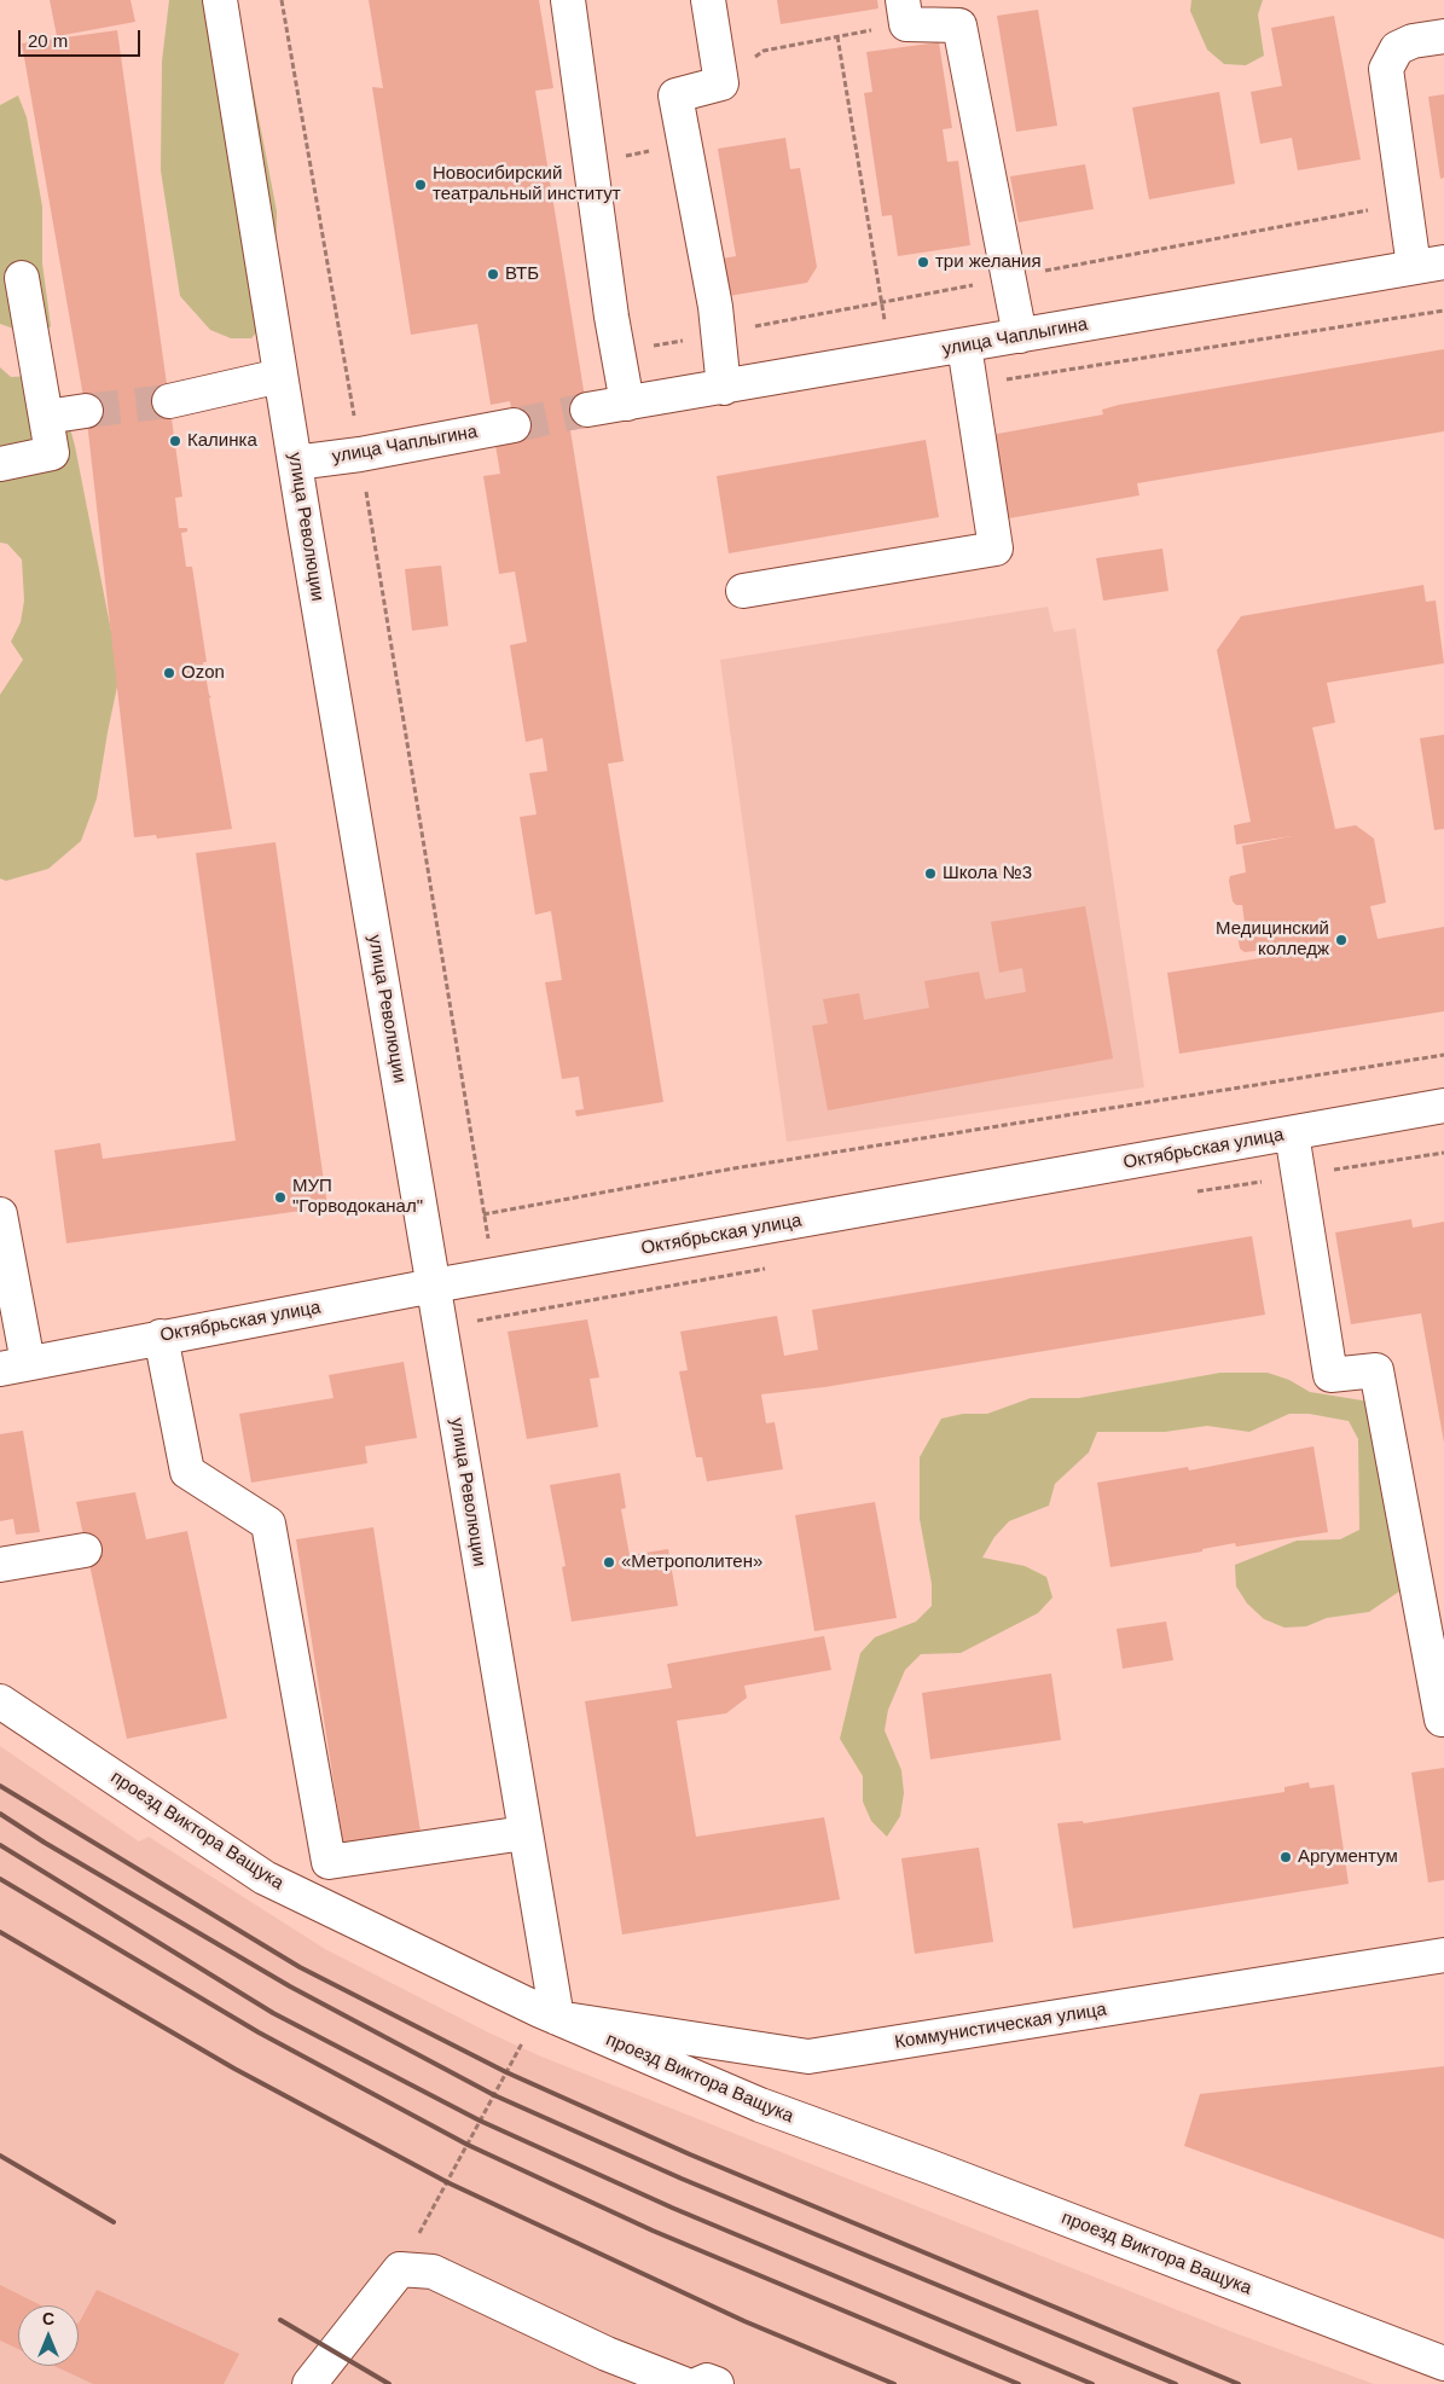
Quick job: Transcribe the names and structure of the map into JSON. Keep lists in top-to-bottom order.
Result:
{
  "streets": {
    "street": [
      "улица Чаплыгина",
      "улица Революции",
      "Октябрьская улица",
      "проезд Виктора Ващука",
      "Коммунистическая улица"
    ]
  },
  "crossings": [
    ["улица Чаплыгина", "улица Революции"],
    ["улица Революции", "Октябрьская улица"],
    ["улица Революции", "проезд Виктора Ващука"],
    ["улица Революции", "Коммунистическая улица"],
    ["проезд Виктора Ващука", "Коммунистическая улица"]
  ],
  "places": [
    "Новосибирский театральный институт",
    "три желания",
    "ВТБ",
    "Калинка",
    "Ozon",
    "Школа №3",
    "Медицинский колледж",
    "МУП \"Горводоканал\"",
    "«Метрополитен»",
    "Аргументум"
  ],
  "scale_bar": "20 m",
  "north": "top"
}
